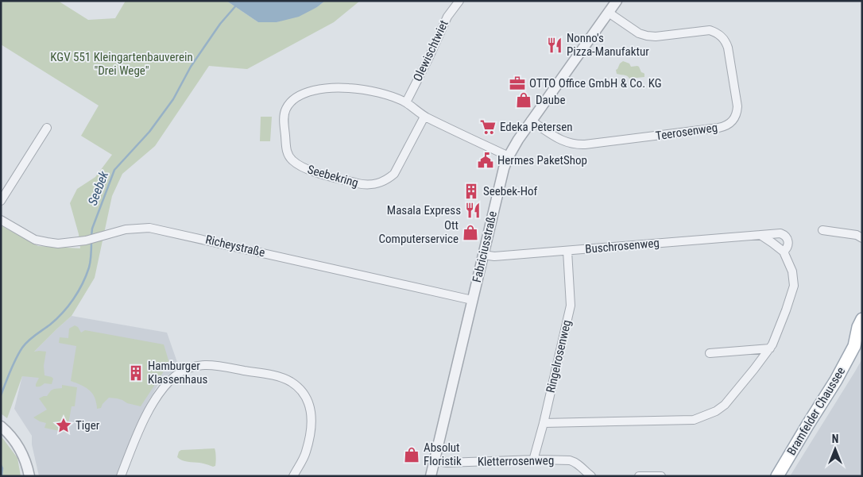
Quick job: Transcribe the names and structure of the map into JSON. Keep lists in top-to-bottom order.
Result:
{
  "streets": {
    "main road": ["Bramfelder Chaussee"],
    "street": [
      "Olewischtwiet",
      "Teerosenweg",
      "Seebekring",
      "Richeystraße",
      "Buschrosenweg",
      "Fabriciusstraße",
      "Ringelrosenweg",
      "Kletterrosenweg"
    ]
  },
  "crossings": [
    ["Olewischtwiet", "Seebekring"],
    ["Teerosenweg", "Fabriciusstraße"],
    ["Seebekring", "Fabriciusstraße"],
    ["Richeystraße", "Fabriciusstraße"],
    ["Buschrosenweg", "Fabriciusstraße"],
    ["Buschrosenweg", "Ringelrosenweg"],
    ["Fabriciusstraße", "Kletterrosenweg"],
    ["Ringelrosenweg", "Kletterrosenweg"]
  ],
  "water": ["Seebek"],
  "parks": ["KGV 551 Kleingartenbauverein \"Drei Wege\""],
  "places": {
    "restaurant": ["Nonno's Pizza-Manufaktur", "Masala Express"],
    "office": ["OTTO Office GmbH & Co. KG"],
    "shop": ["Daube", "Ott Computerservice", "Absolut Floristik"],
    "supermarket": ["Edeka Petersen"],
    "public building": ["Hermes PaketShop"],
    "building": ["Seebek-Hof", "Hamburger Klassenhaus"],
    "place": ["Tiger"]
  },
  "north": "top"
}
